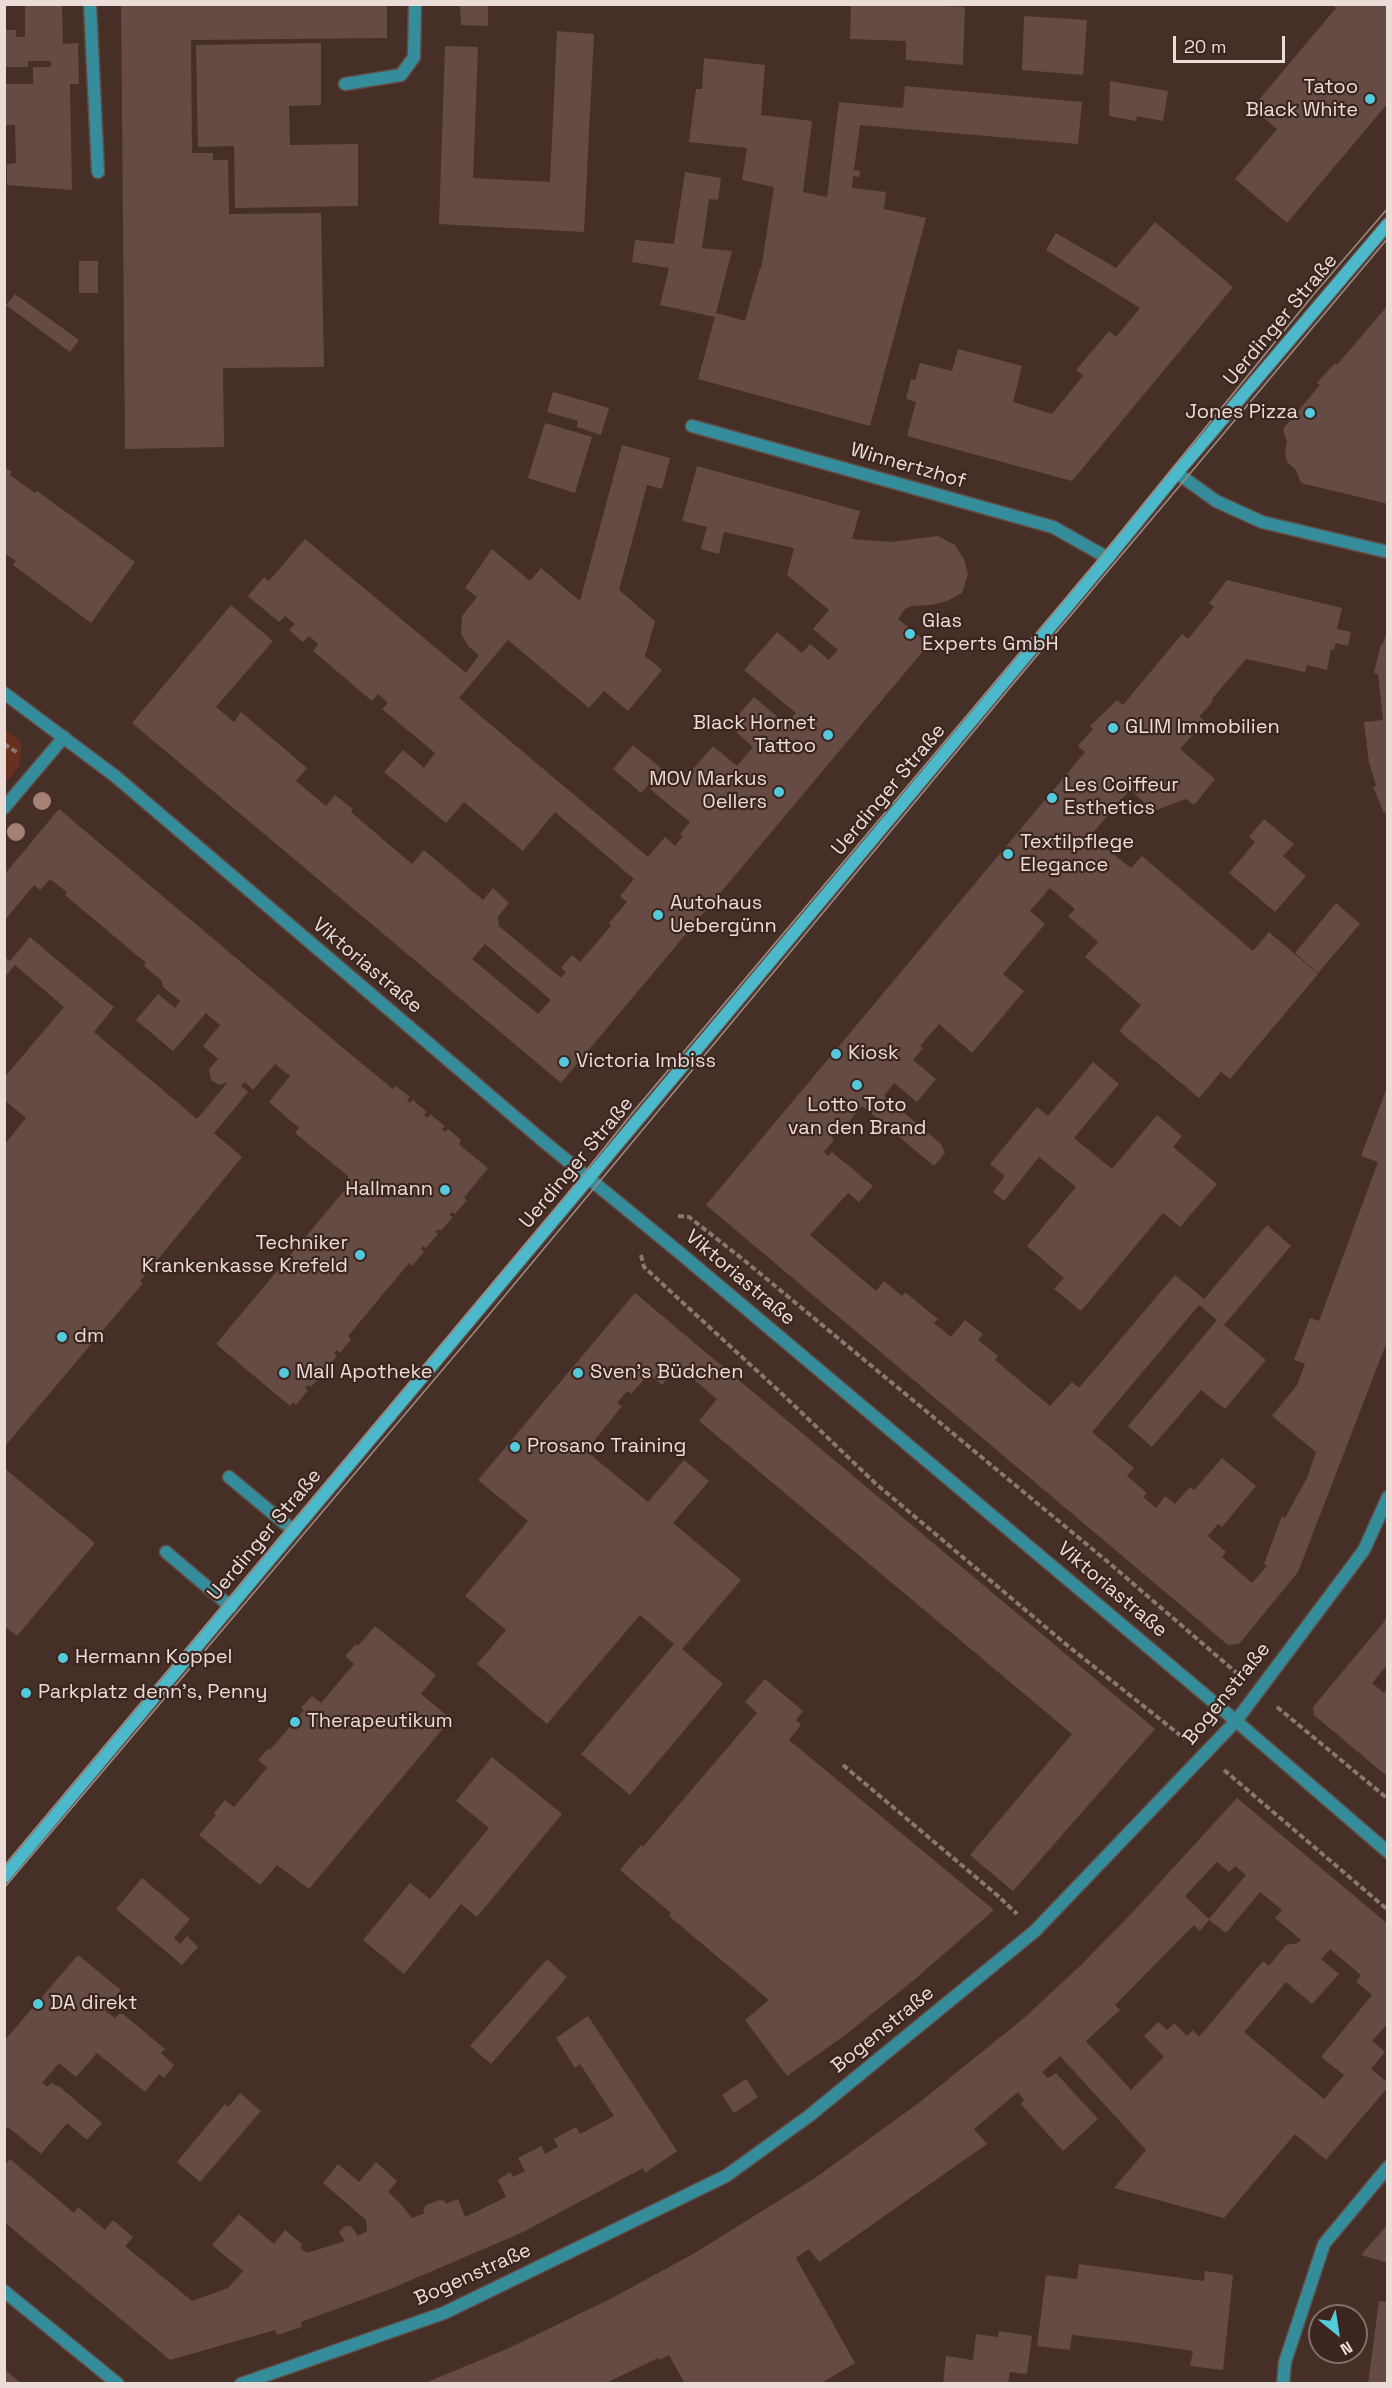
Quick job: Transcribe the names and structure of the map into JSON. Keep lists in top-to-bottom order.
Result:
{
  "streets": {
    "main road": ["Uerdinger Straße"],
    "street": ["Winnertzhof", "Viktoriastraße", "Bogenstraße"]
  },
  "crossings": [
    ["Uerdinger Straße", "Winnertzhof"],
    ["Uerdinger Straße", "Viktoriastraße"],
    ["Viktoriastraße", "Bogenstraße"]
  ],
  "places": [
    "Tatoo Black White",
    "Jones Pizza",
    "Glas Experts GmbH",
    "GLIM Immobilien",
    "Black Hornet Tattoo",
    "MOV Markus Oellers",
    "Les Coiffeur Esthetics",
    "Textilpflege Elegance",
    "Autohaus Uebergünn",
    "Kiosk",
    "Victoria Imbiss",
    "Lotto Toto van den Brand",
    "Hallmann",
    "Techniker Krankenkasse Krefeld",
    "dm",
    "Mall Apotheke",
    "Sven's Büdchen",
    "Prosano Training",
    "Hermann Koppel",
    "Parkplatz denn's, Penny",
    "Therapeutikum",
    "DA direkt"
  ],
  "scale_bar": "20 m",
  "north": "bottom right"
}
